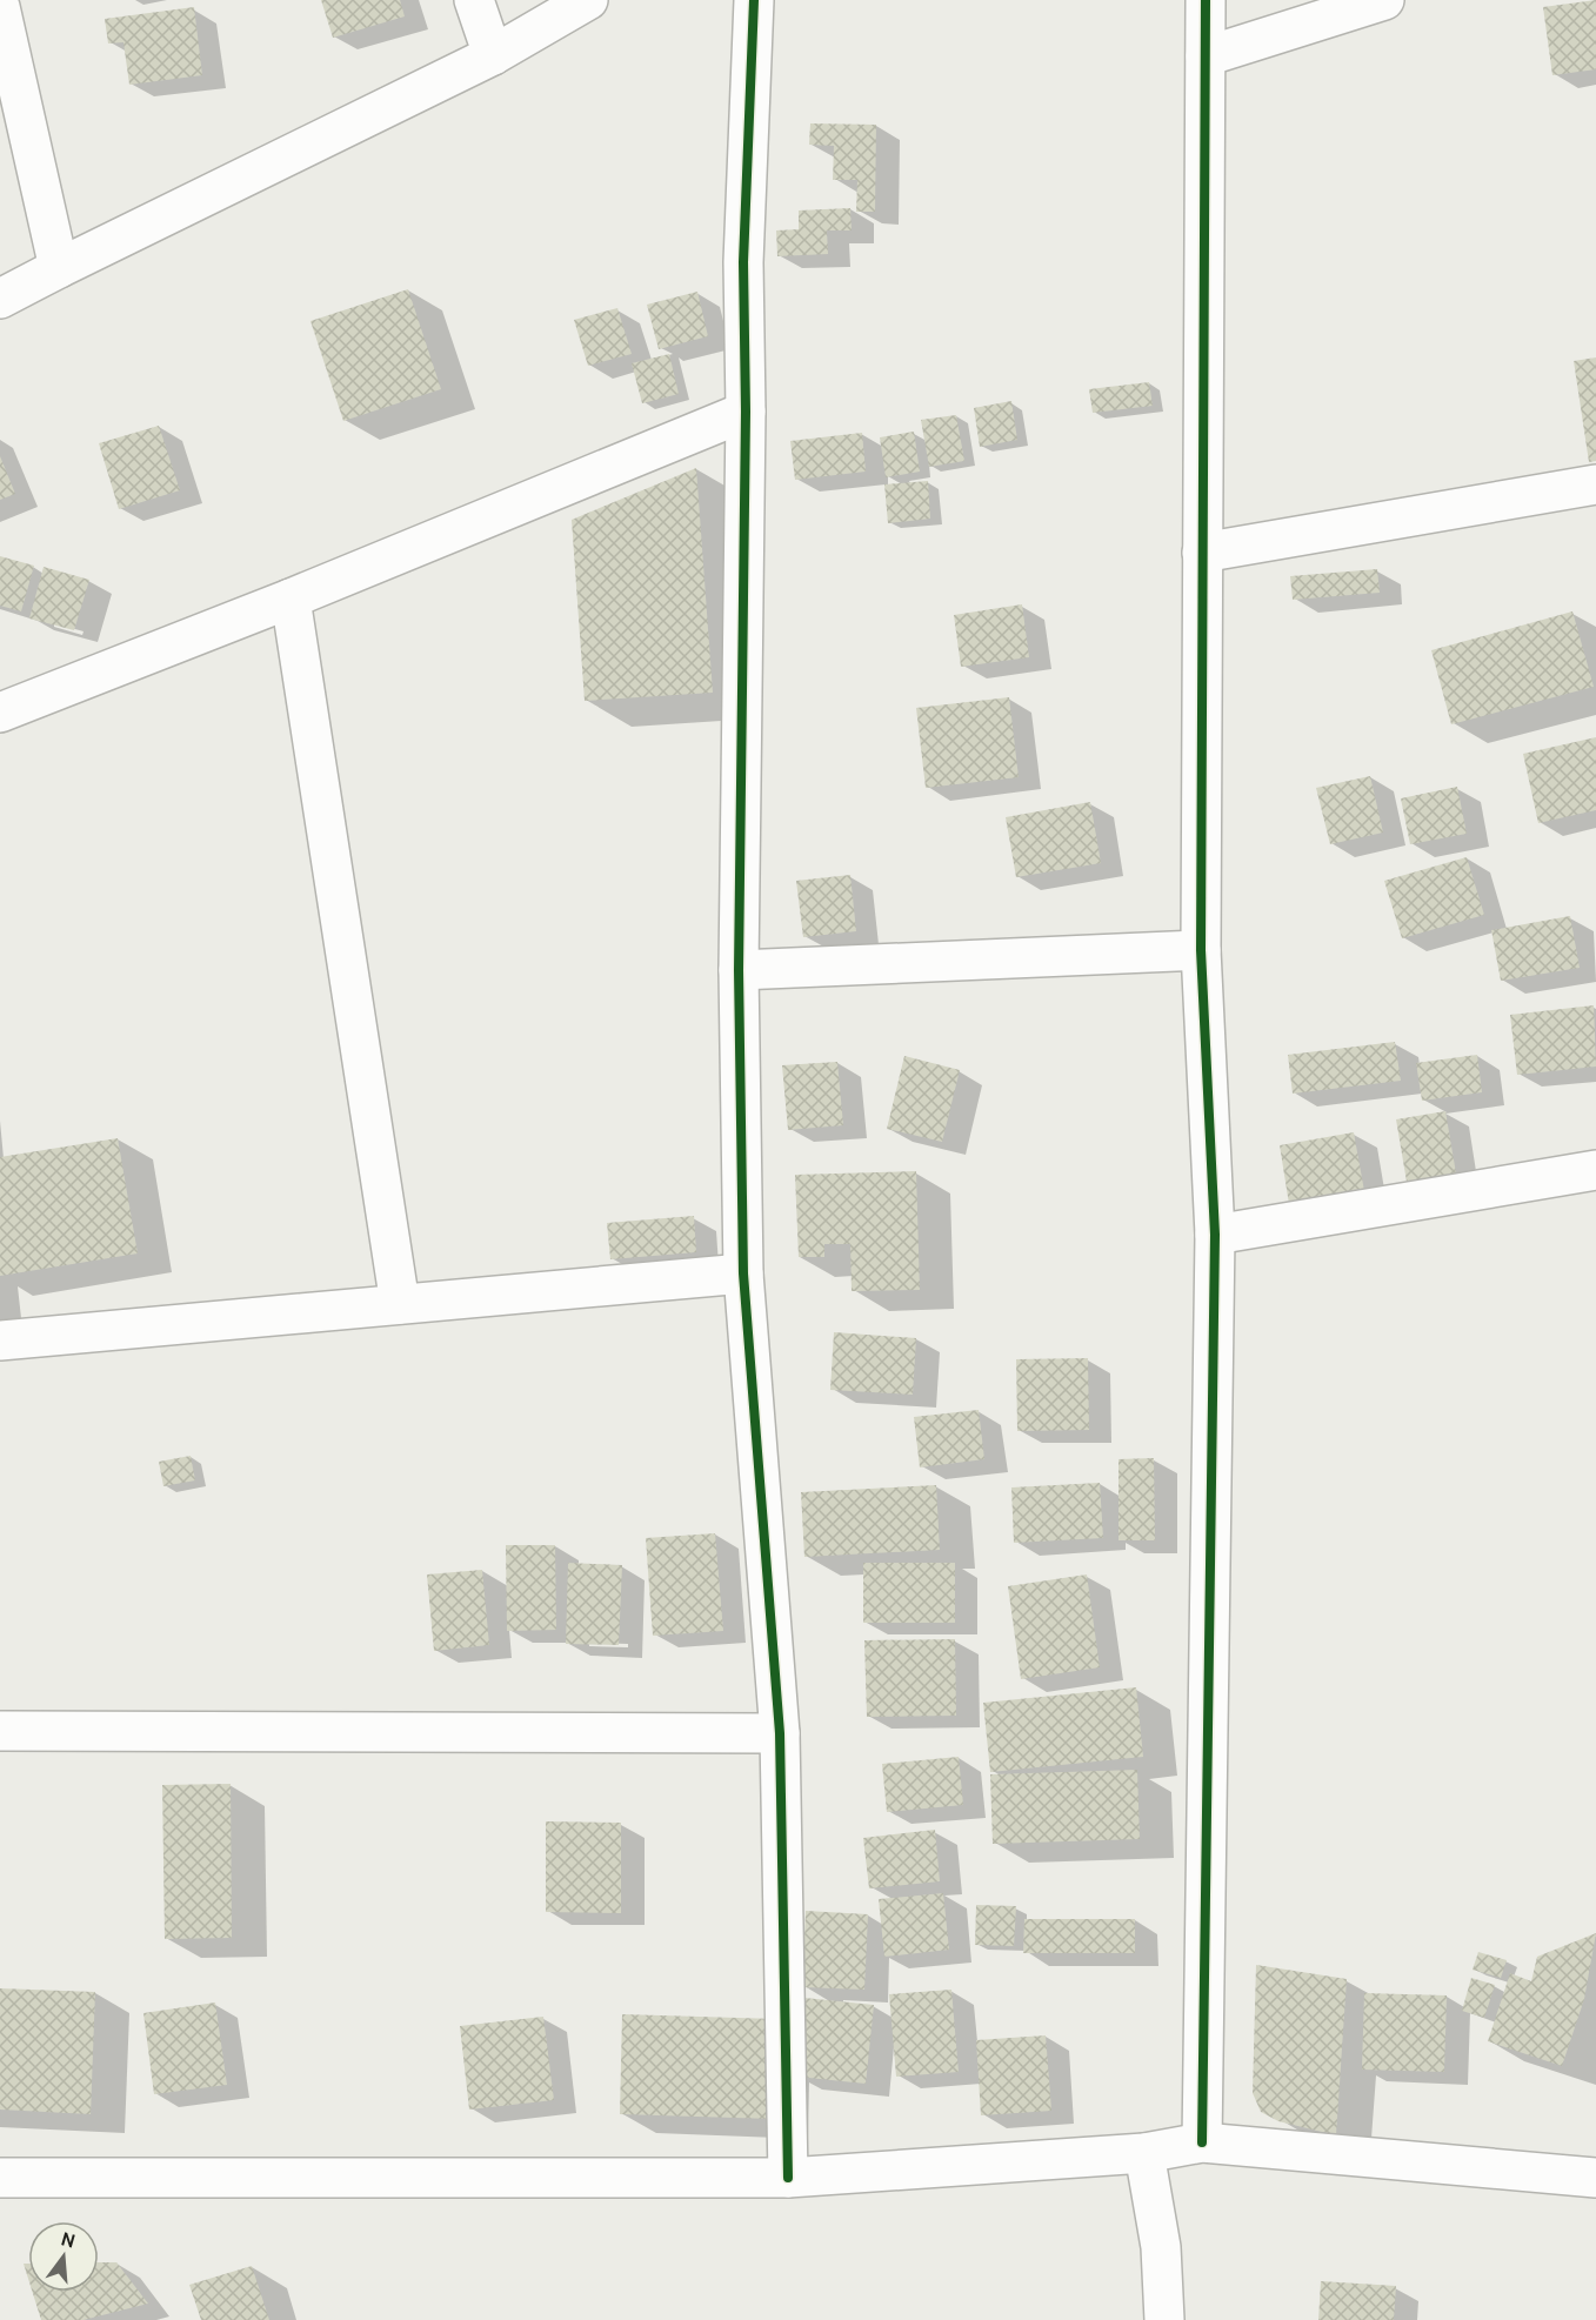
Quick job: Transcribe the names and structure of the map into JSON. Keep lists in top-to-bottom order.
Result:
{
  "north": "top"
}
